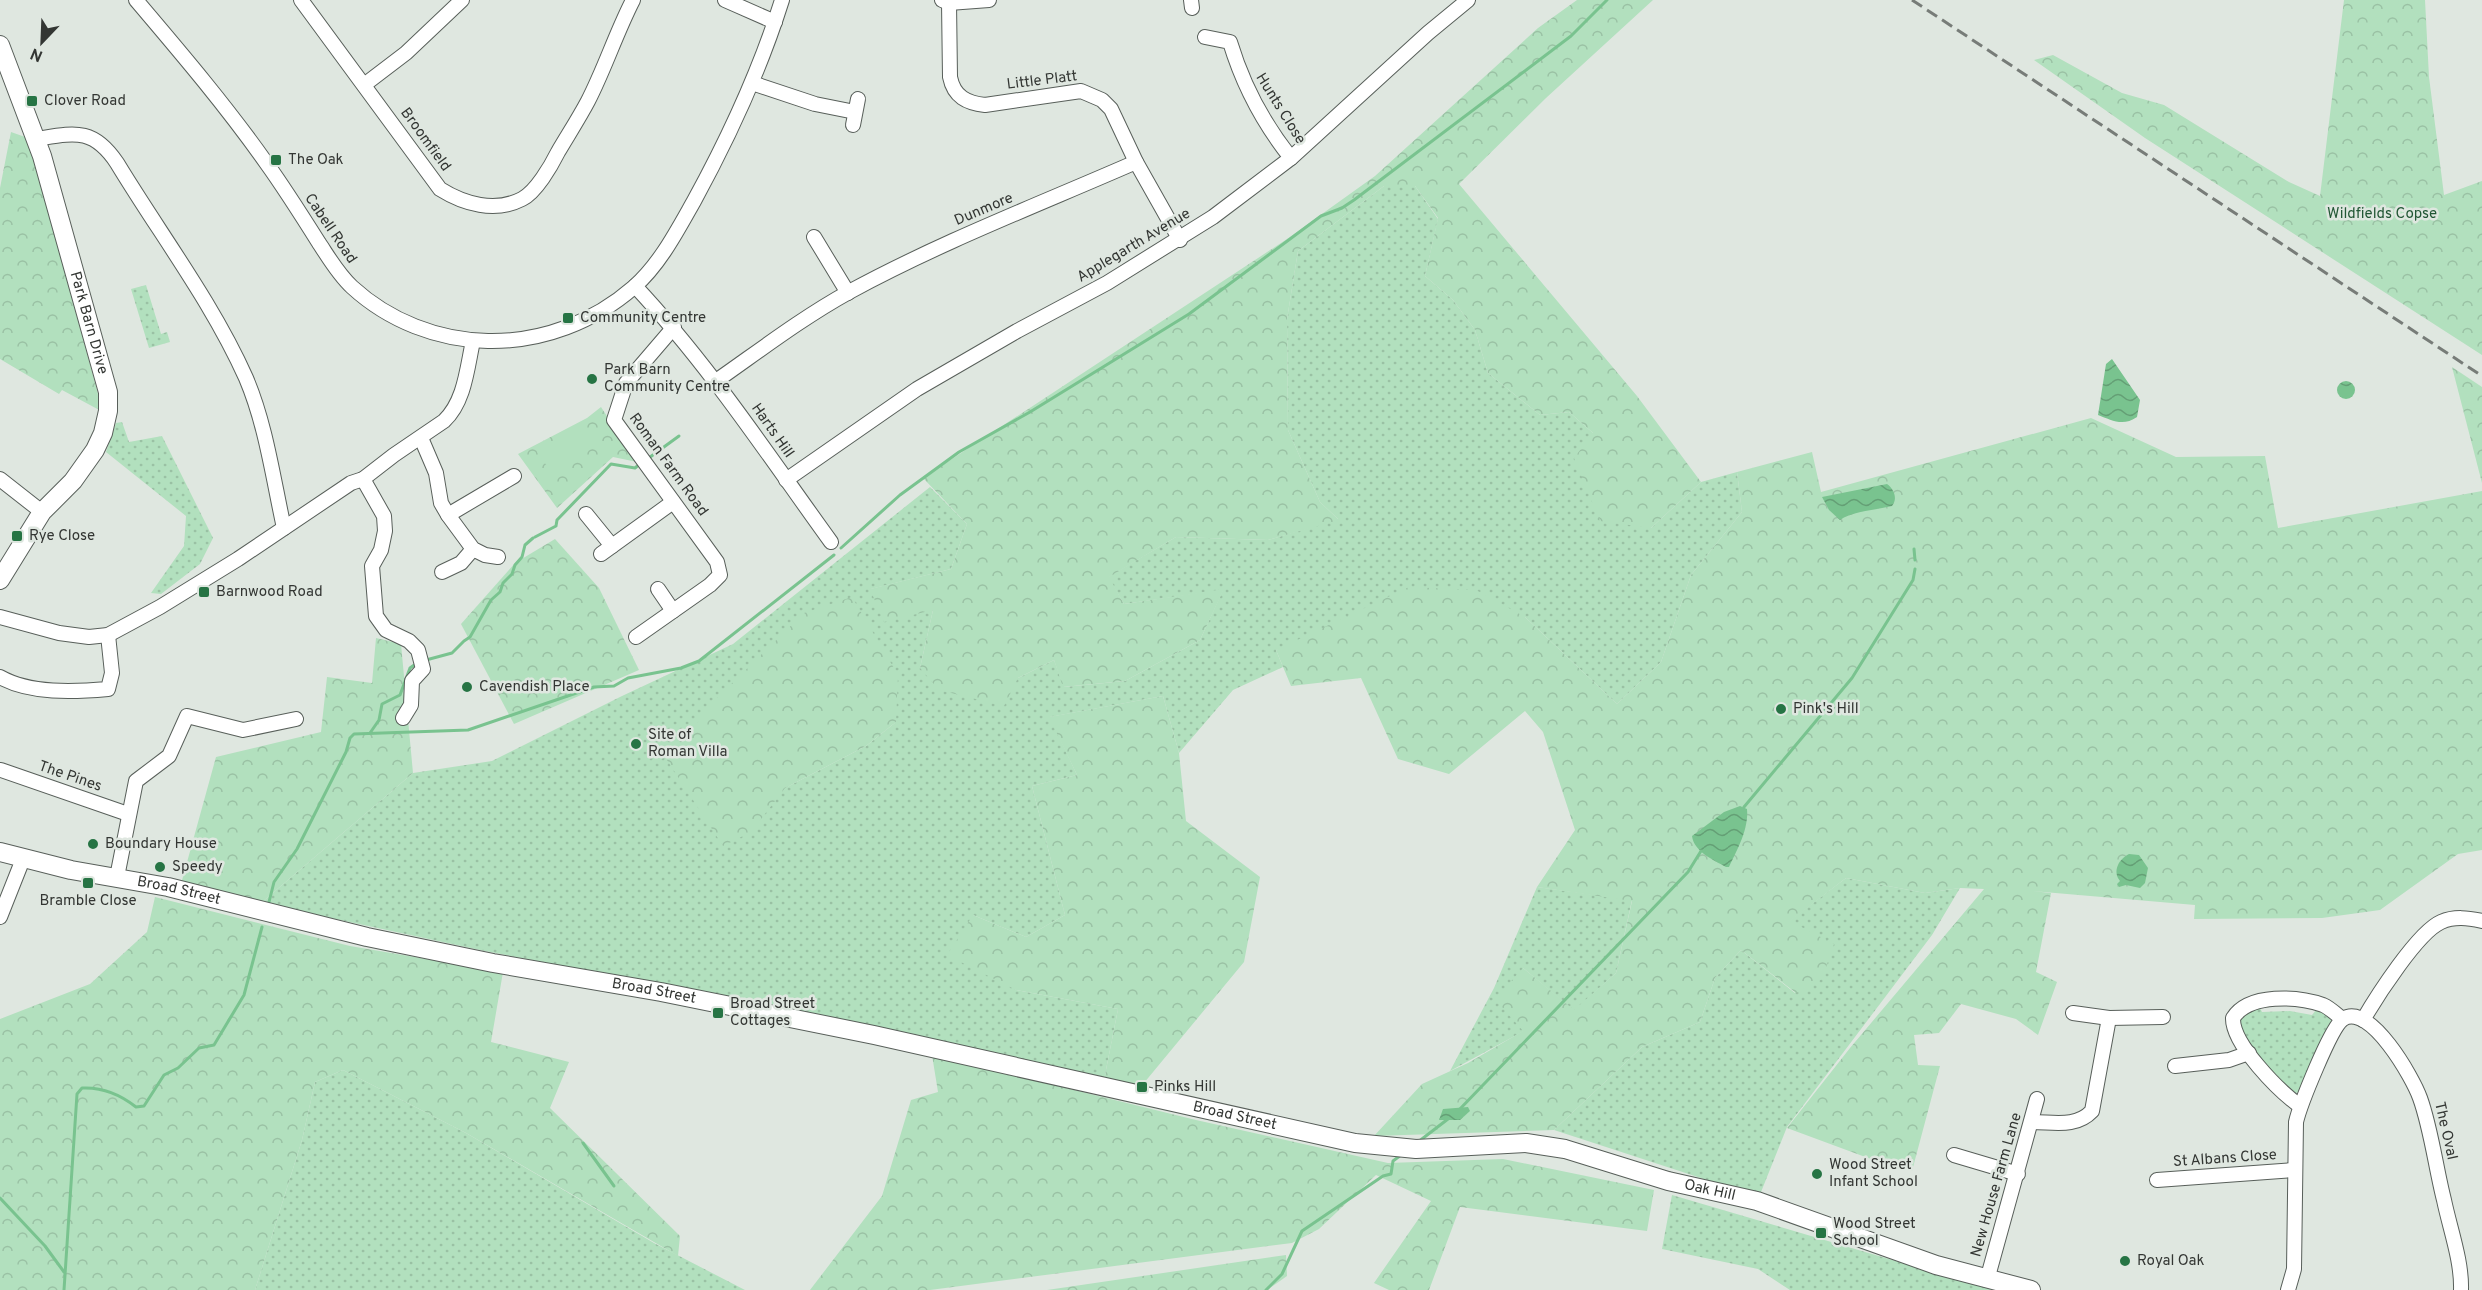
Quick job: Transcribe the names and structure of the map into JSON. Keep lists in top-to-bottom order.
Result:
{
  "streets": {
    "street": [
      "Little Platt",
      "Hunts Close",
      "Broomfield",
      "Dunmore",
      "Cabell Road",
      "Applegarth Avenue",
      "Park Barn Drive",
      "Harts Hill",
      "Roman Farm Road",
      "The Pines",
      "Broad Street",
      "The Oval",
      "St Albans Close",
      "New House Farm Lane",
      "Oak Hill"
    ]
  },
  "crossings": [
    ["Little Platt", "Dunmore"],
    ["Little Platt", "Applegarth Avenue"],
    ["Hunts Close", "Applegarth Avenue"],
    ["Dunmore", "Harts Hill"],
    ["Cabell Road", "Harts Hill"],
    ["Applegarth Avenue", "Harts Hill"],
    ["Harts Hill", "Roman Farm Road"],
    ["Broad Street", "Oak Hill"],
    ["New House Farm Lane", "Oak Hill"]
  ],
  "parks": ["Wildfields Copse"],
  "places": {
    "transit": [
      "Clover Road",
      "The Oak",
      "Community Centre",
      "Rye Close",
      "Barnwood Road",
      "Bramble Close",
      "Broad Street Cottages",
      "Pinks Hill",
      "Wood Street School"
    ],
    "other": [
      "Park Barn Community Centre",
      "Cavendish Place",
      "Pink's Hill",
      "Site of Roman Villa",
      "Boundary House",
      "Speedy",
      "Wood Street Infant School",
      "Royal Oak"
    ]
  },
  "north": "bottom left"
}
